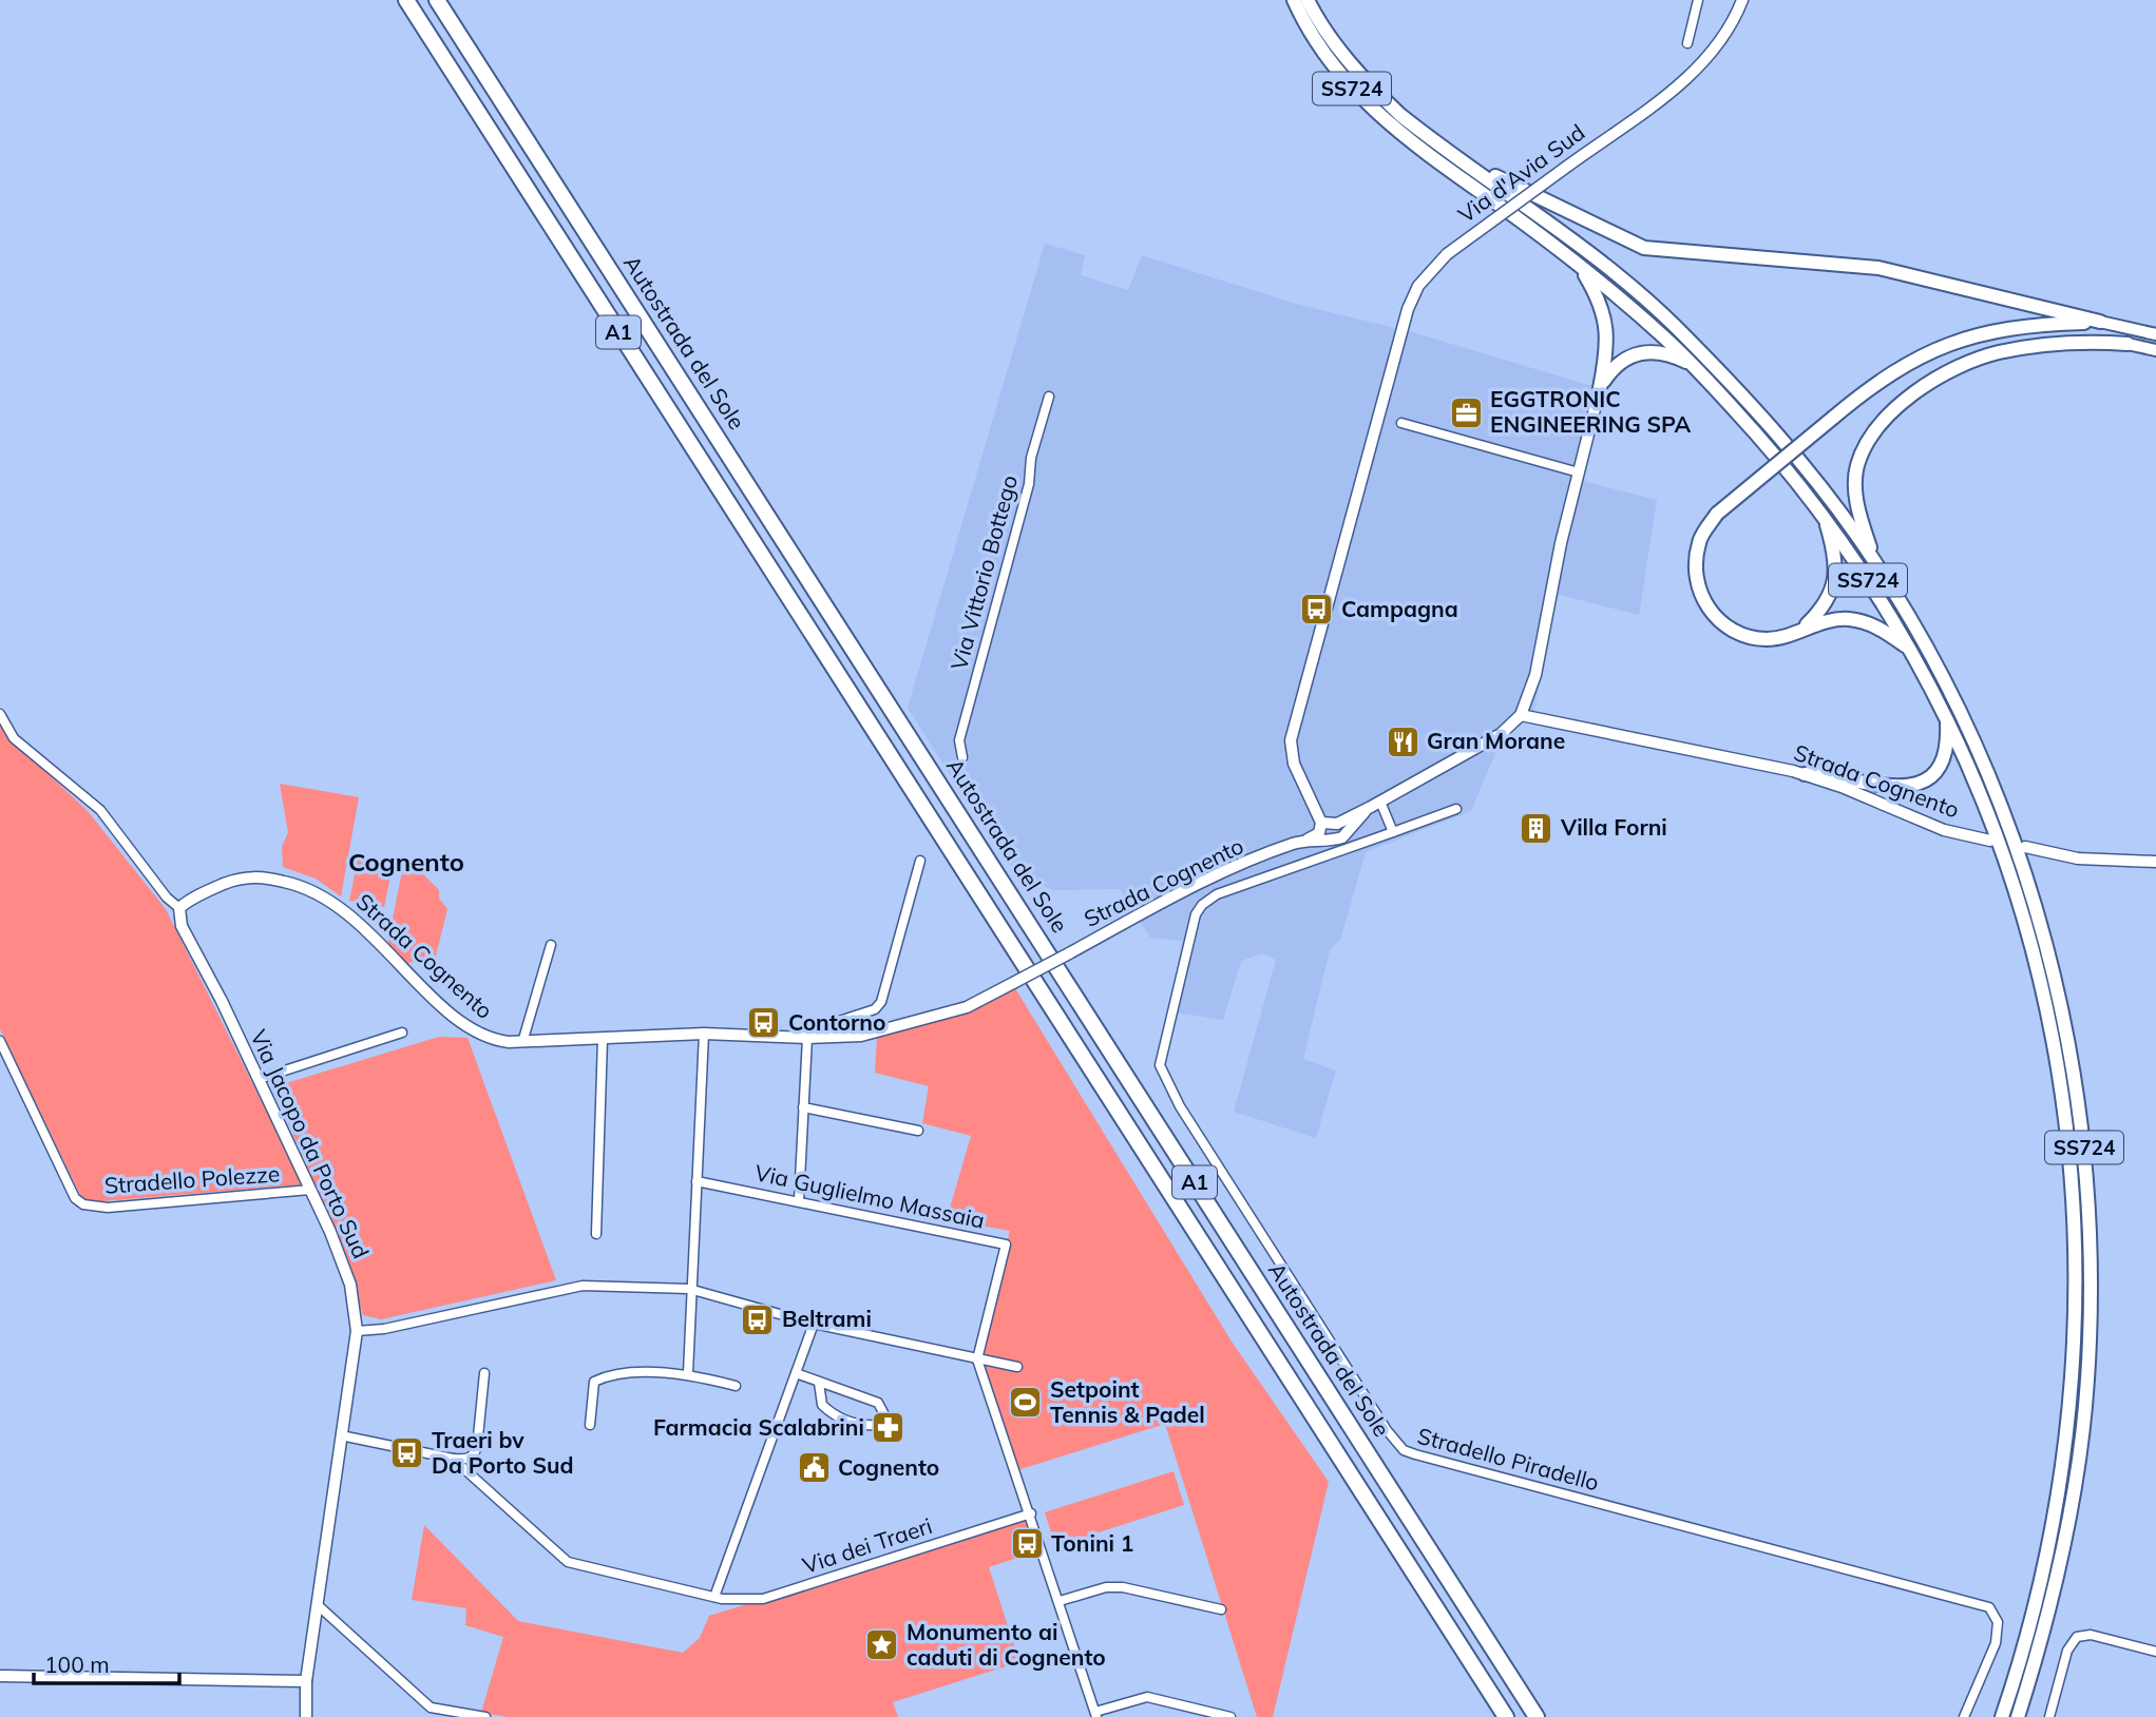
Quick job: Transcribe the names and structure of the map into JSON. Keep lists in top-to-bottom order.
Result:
{
  "streets": {
    "highway": ["SS724", "A1", "Autostrada del Sole"],
    "street": [
      "Via d'Avia Sud",
      "Via Vittorio Bottego",
      "Strada Cognento",
      "Via Jacopo da Porto Sud",
      "Stradello Polezze",
      "Via Guglielmo Massaia",
      "Stradello Piradello",
      "Via dei Traeri"
    ]
  },
  "crossings": [
    ["Via d'Avia Sud", "Strada Cognento"],
    ["Strada Cognento", "Via Jacopo da Porto Sud"],
    ["Via Jacopo da Porto Sud", "Stradello Polezze"]
  ],
  "districts": ["Cognento"],
  "places": {
    "office": ["EGGTRONIC ENGINEERING SPA"],
    "bus stop": [
      "Campagna",
      "Contorno",
      "Beltrami",
      "Traeri bv Da Porto Sud",
      "Tonini 1"
    ],
    "restaurant": ["Gran Morane"],
    "building": ["Villa Forni"],
    "sports": ["Setpoint Tennis & Padel"],
    "pharmacy": ["Farmacia Scalabrini"],
    "public building": ["Cognento"],
    "place": ["Monumento ai caduti di Cognento"]
  },
  "scale_bar": "100 m"
}
